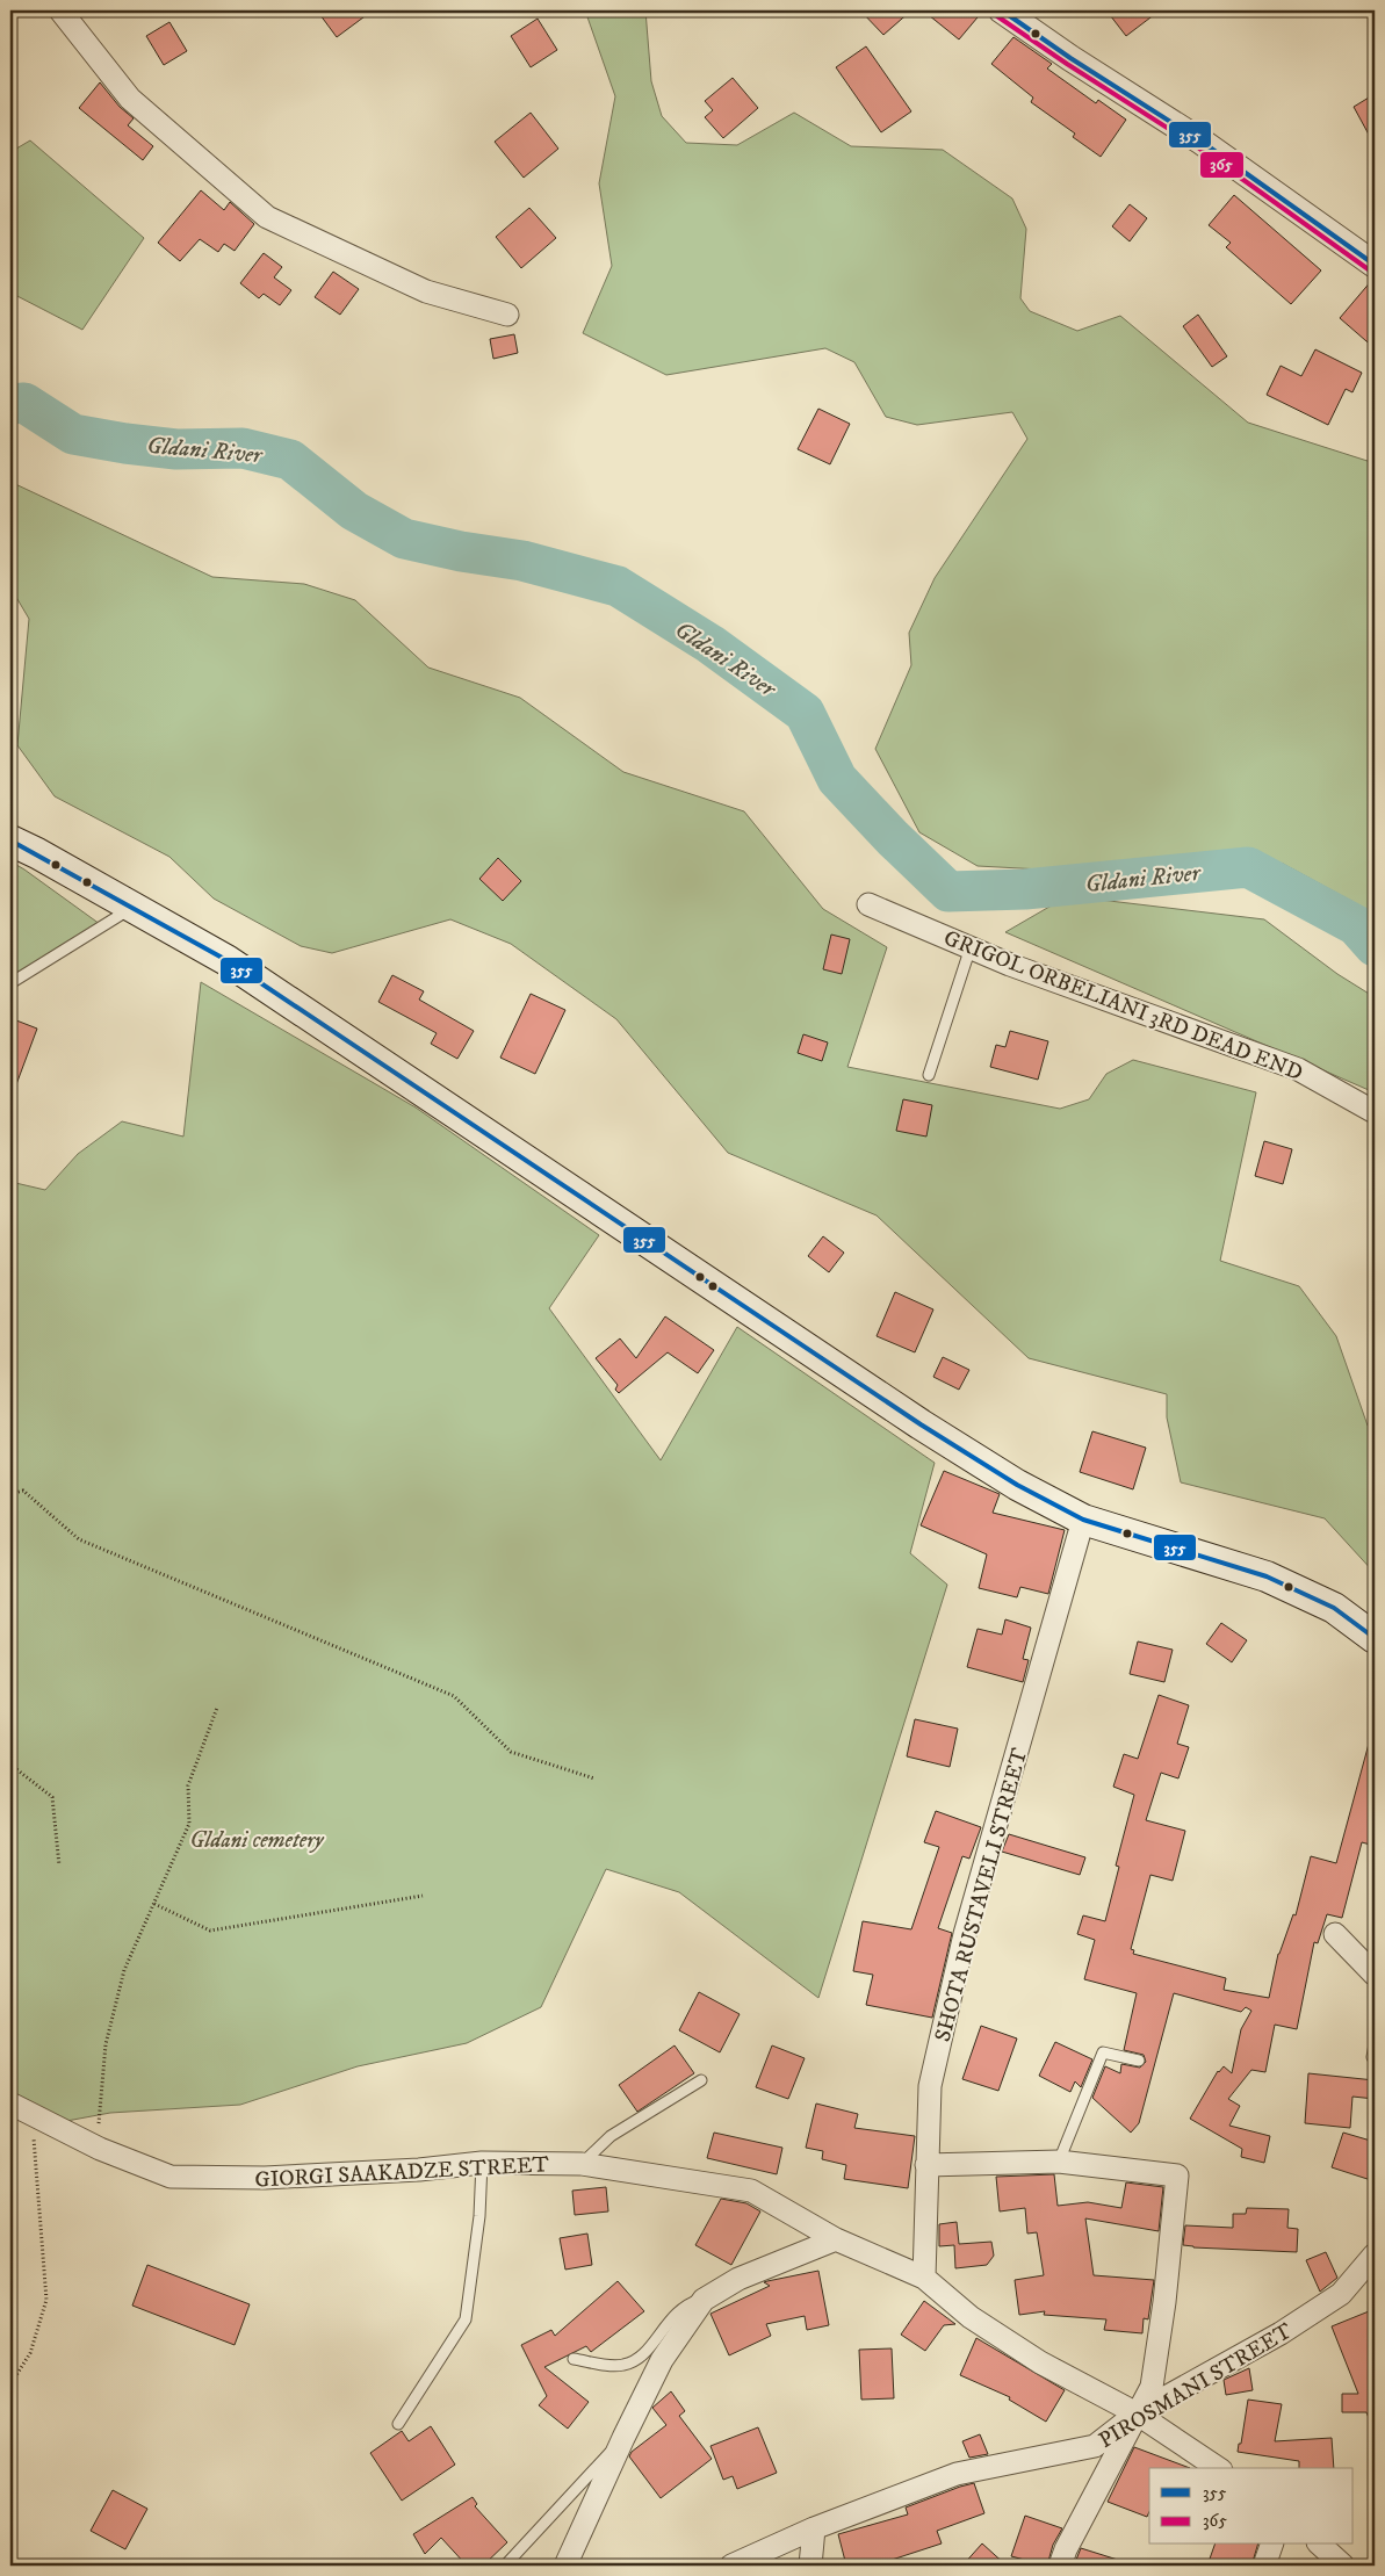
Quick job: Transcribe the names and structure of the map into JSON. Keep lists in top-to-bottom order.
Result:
{
  "streets": {
    "street": [
      "GRIGOL ORBELIANI 3RD DEAD END",
      "SHOTA RUSTAVELI STREET",
      "GIORGI SAAKADZE STREET",
      "PIROSMANI STREET"
    ]
  },
  "crossings": [
    ["SHOTA RUSTAVELI STREET", "GIORGI SAAKADZE STREET"],
    ["GIORGI SAAKADZE STREET", "PIROSMANI STREET"]
  ],
  "water": ["Gldani River"],
  "parks": ["Gldani cemetery"],
  "lines": ["transit line 355", "transit line 365"],
  "legend": ["355", "365"]
}
